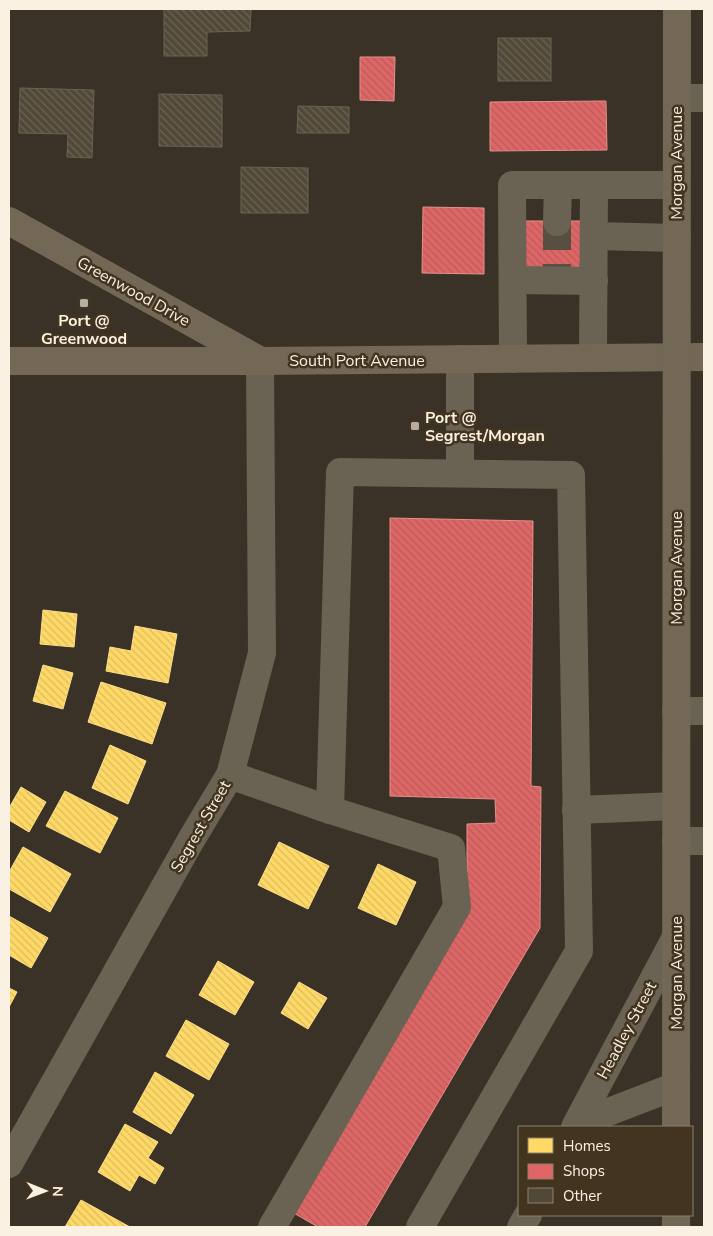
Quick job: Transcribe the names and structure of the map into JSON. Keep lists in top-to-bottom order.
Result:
{
  "streets": {
    "main road": ["Morgan Avenue", "Greenwood Drive", "South Port Avenue"],
    "street": ["Segrest Street", "Headley Street"]
  },
  "crossings": [
    ["Morgan Avenue", "South Port Avenue"],
    ["Morgan Avenue", "Headley Street"],
    ["Greenwood Drive", "South Port Avenue"],
    ["Greenwood Drive", "Segrest Street"],
    ["South Port Avenue", "Segrest Street"]
  ],
  "places": {
    "transit": ["Port @ Greenwood", "Port @ Segrest/Morgan"]
  },
  "legend": ["Homes", "Shops", "Other"],
  "north": "right"
}
